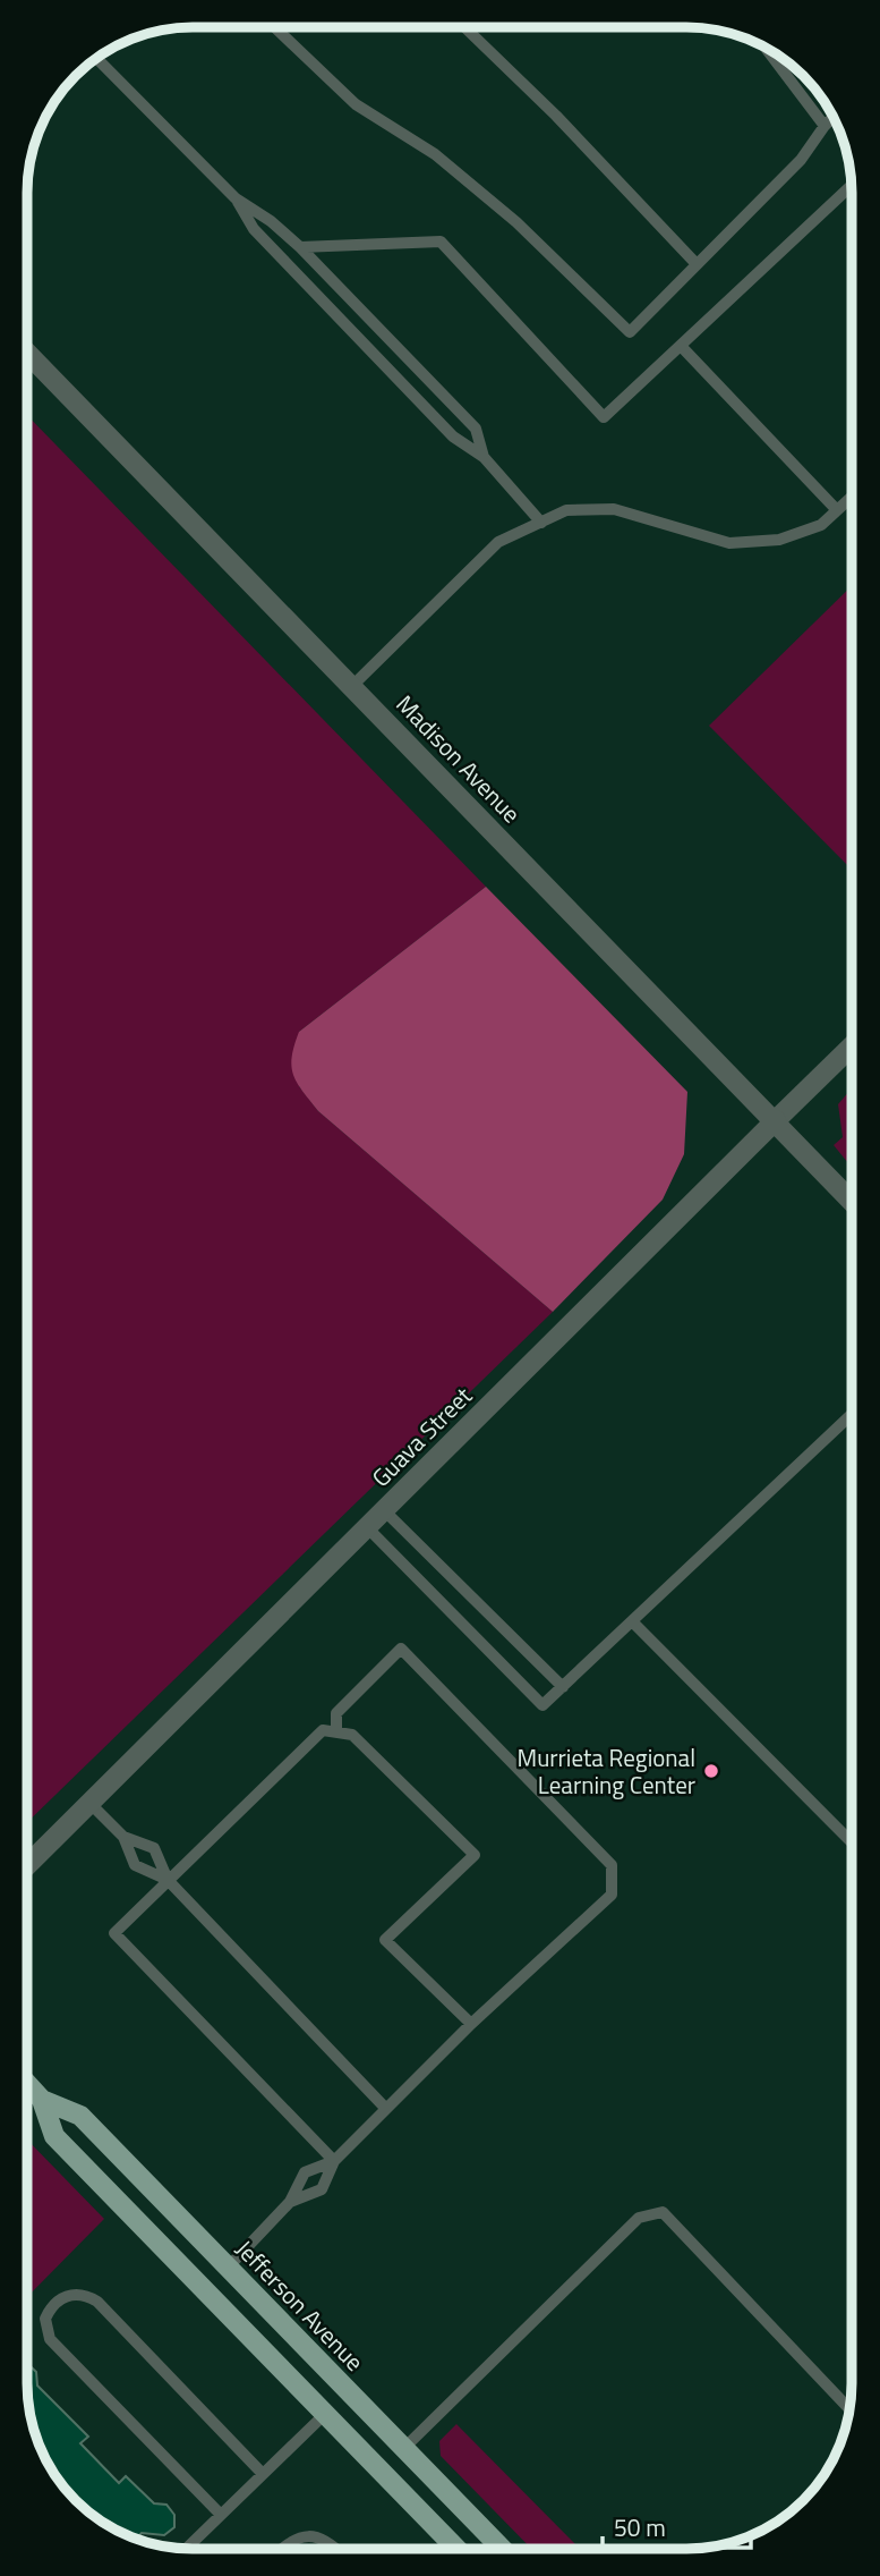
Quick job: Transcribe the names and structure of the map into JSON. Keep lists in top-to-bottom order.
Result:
{
  "streets": {
    "main road": ["Jefferson Avenue"],
    "street": ["Madison Avenue", "Guava Street"]
  },
  "crossings": [
    ["Madison Avenue", "Guava Street"]
  ],
  "places": ["Murrieta Regional Learning Center"],
  "scale_bar": "50 m"
}
